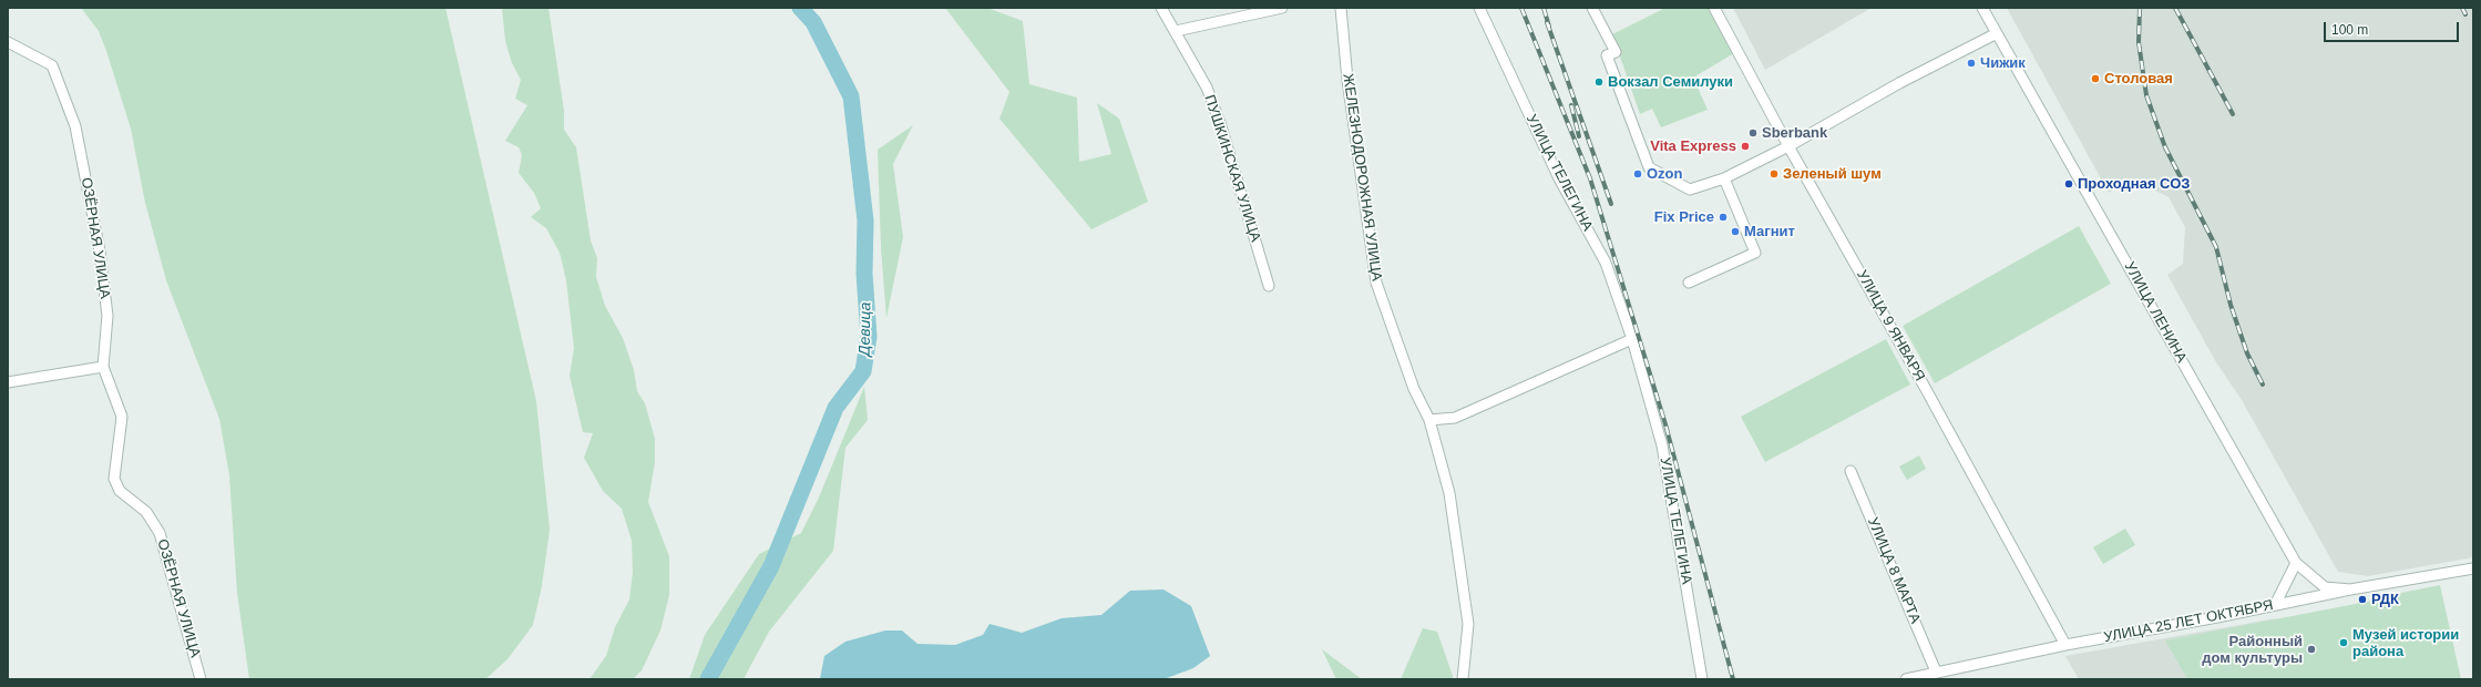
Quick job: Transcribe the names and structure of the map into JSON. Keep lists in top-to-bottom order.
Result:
{
  "streets": {
    "street": [
      "ПУШКИНСКАЯ УЛИЦА",
      "УЛИЦА ТЕЛЕГИНА",
      "ЖЕЛЕЗНОДОРОЖНАЯ УЛИЦА",
      "ОЗЁРНАЯ УЛИЦА",
      "УЛИЦА ЛЕНИНА",
      "УЛИЦА 9 ЯНВАРЯ",
      "УЛИЦА 8 МАРТА",
      "УЛИЦА 25 ЛЕТ ОКТЯБРЯ"
    ]
  },
  "crossings": [
    ["УЛИЦА ЛЕНИНА", "УЛИЦА 25 ЛЕТ ОКТЯБРЯ"],
    ["УЛИЦА 9 ЯНВАРЯ", "УЛИЦА 25 ЛЕТ ОКТЯБРЯ"],
    ["УЛИЦА 8 МАРТА", "УЛИЦА 25 ЛЕТ ОКТЯБРЯ"]
  ],
  "water": ["Девица"],
  "places": [
    "Чижик",
    "Столовая",
    "Вокзал Семилуки",
    "Sberbank",
    "Vita Express",
    "Ozon",
    "Зеленый шум",
    "Проходная СОЗ",
    "Fix Price",
    "Магнит",
    "РДК",
    "Музей истории района",
    "Районный дом культуры"
  ],
  "scale_bar": "100 m"
}
